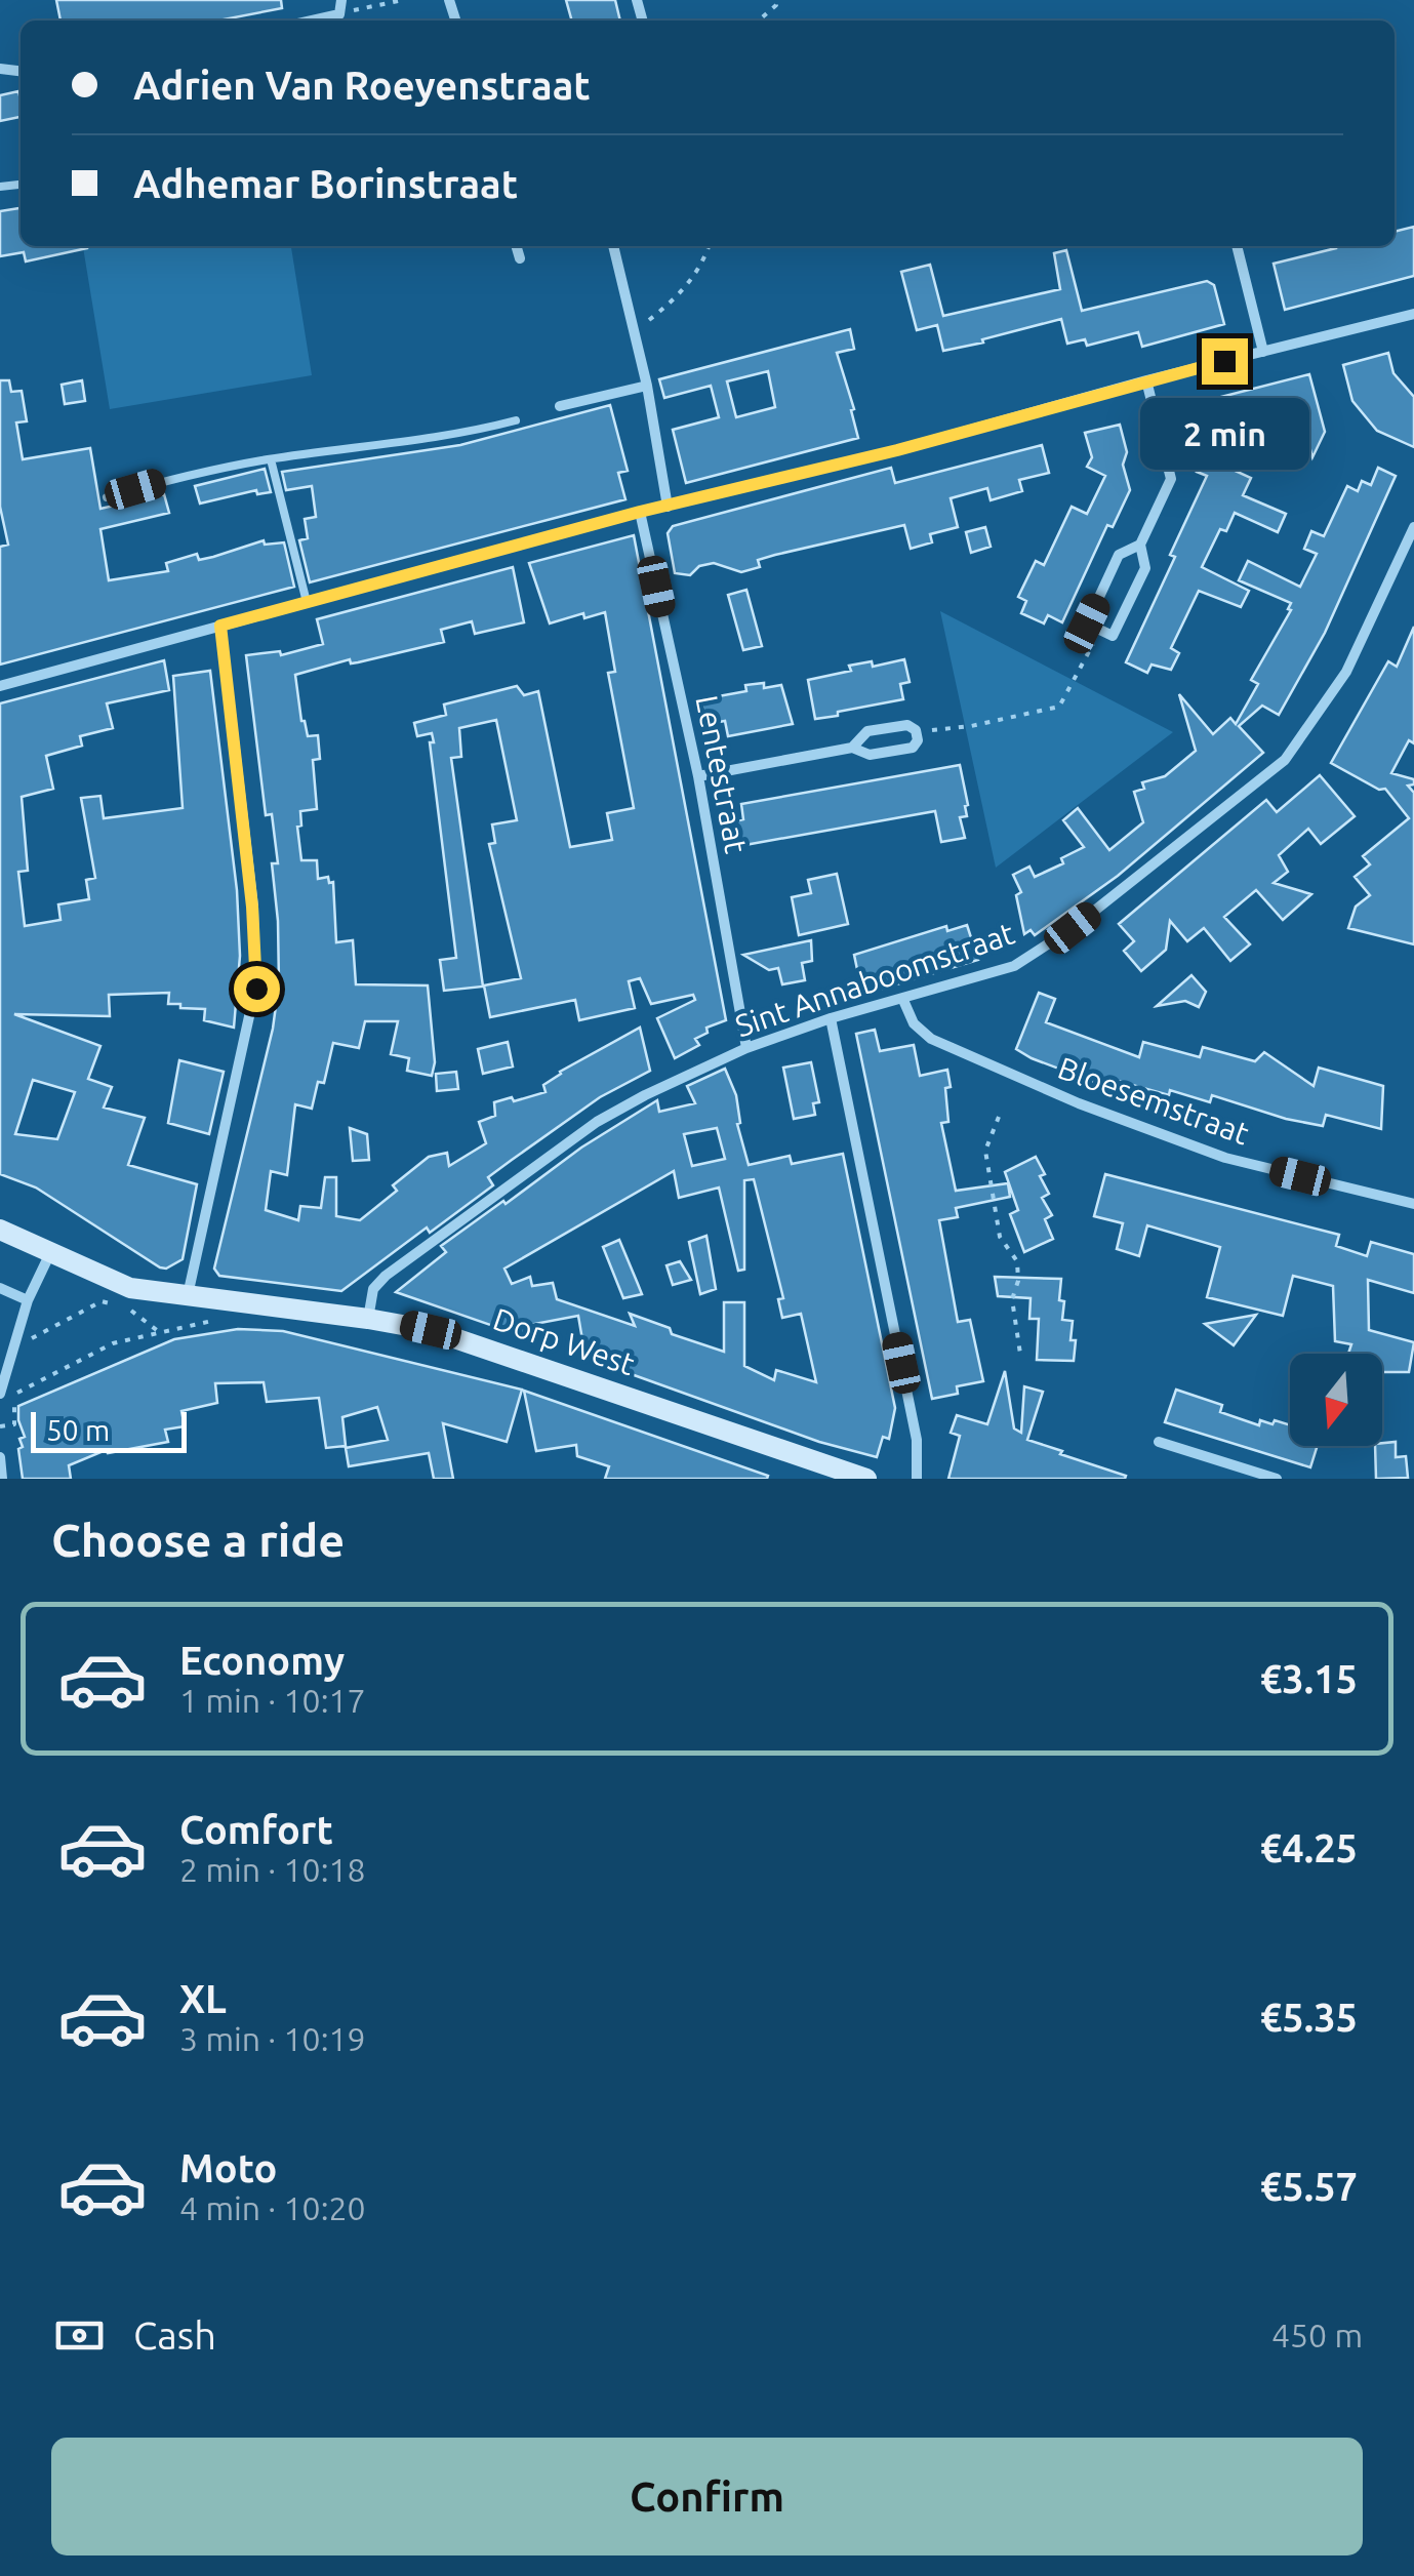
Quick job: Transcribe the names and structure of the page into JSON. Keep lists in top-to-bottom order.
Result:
{
  "streets": {
    "main road": ["Dorp West"],
    "street": ["Lentestraat", "Sint Annaboomstraat", "Bloesemstraat"]
  },
  "crossings": [
    ["Lentestraat", "Sint Annaboomstraat"],
    ["Sint Annaboomstraat", "Bloesemstraat"],
    ["Sint Annaboomstraat", "Dorp West"]
  ],
  "scale_bar": "50 m",
  "north": "bottom",
  "page": {
    "banner": ["Adrien Van Roeyenstraat", "Adhemar Borinstraat"],
    "bubble": "2 min",
    "scale": "50 m",
    "heading": "Choose a ride",
    "list": [
      {
        "name": "Economy",
        "note": "1 min · 10:17",
        "value": "€3.15"
      },
      {
        "name": "Comfort",
        "note": "2 min · 10:18",
        "value": "€4.25"
      },
      {
        "name": "XL",
        "note": "3 min · 10:19",
        "value": "€5.35"
      },
      {
        "name": "Moto",
        "note": "4 min · 10:20",
        "value": "€5.57"
      }
    ],
    "pay": ["Cash", "450 m"],
    "buttons": "Confirm"
  }
}
